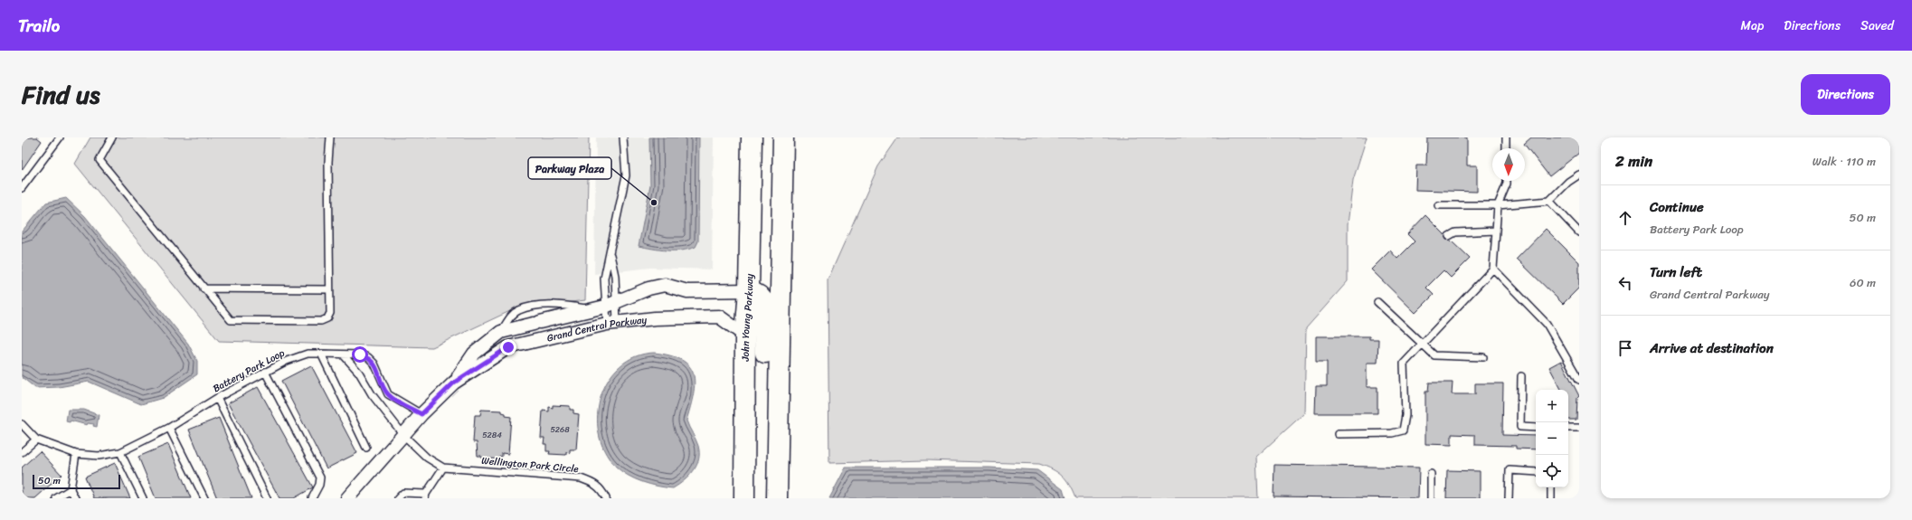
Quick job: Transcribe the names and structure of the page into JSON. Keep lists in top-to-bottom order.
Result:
{
  "streets": {
    "highway": ["John Young Parkway"],
    "street": ["Grand Central Parkway"],
    "lane": ["Battery Park Loop", "Wellington Park Circle"]
  },
  "crossings": [
    ["John Young Parkway", "Grand Central Parkway"],
    ["Grand Central Parkway", "Battery Park Loop"],
    ["Grand Central Parkway", "Wellington Park Circle"]
  ],
  "places": ["Parkway Plaza"],
  "house_numbers": ["5268", "5284"],
  "scale_bar": "50 m",
  "north": "bottom",
  "page": {
    "header": "Trailo",
    "nav": ["Map", "Directions", "Saved"],
    "title": "Find us",
    "buttons": "Directions",
    "heading": ["2 min", "Walk · 110 m"],
    "list": [
      ["Continue", "Battery Park Loop", "50 m"],
      ["Turn left", "Grand Central Parkway", "60 m"],
      "Arrive at destination"
    ],
    "map_buttons": ["+", "−"],
    "scale": "50 m"
  }
}
